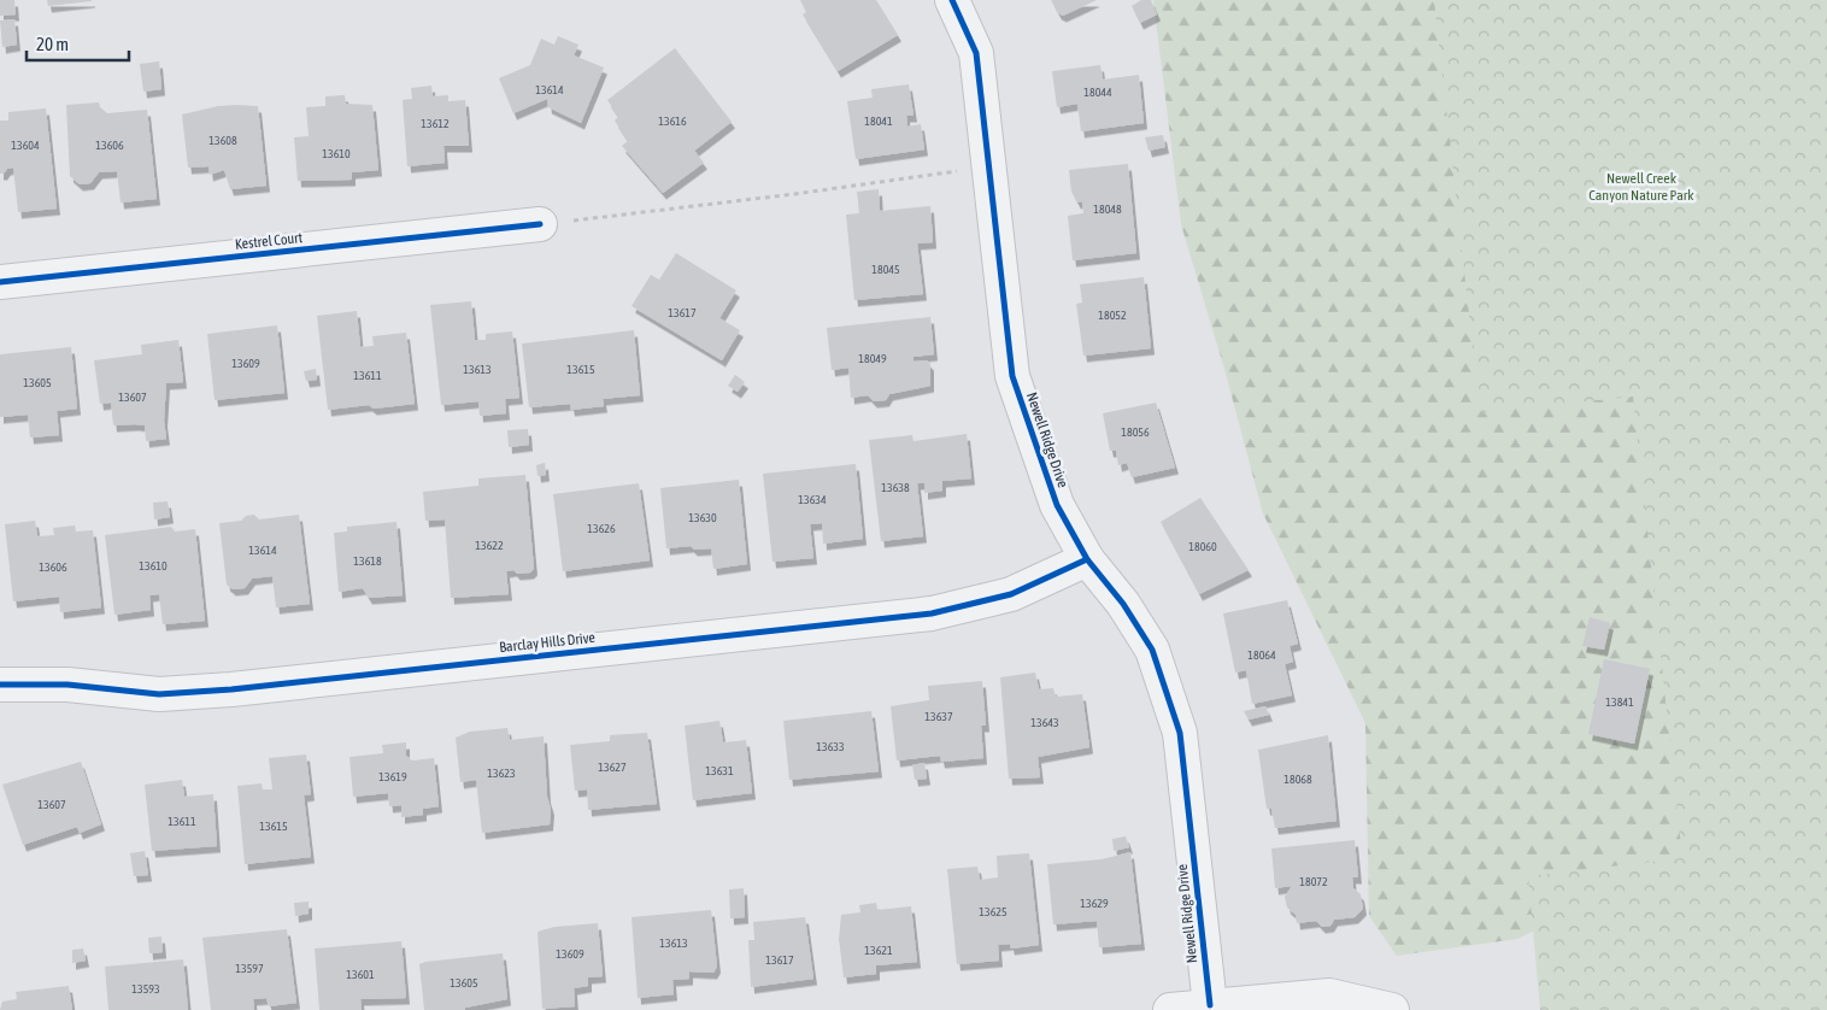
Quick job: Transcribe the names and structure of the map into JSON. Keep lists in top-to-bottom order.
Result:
{
  "streets": {
    "street": ["Kestrel Court", "Newell Ridge Drive", "Barclay Hills Drive"]
  },
  "crossings": [
    ["Newell Ridge Drive", "Barclay Hills Drive"]
  ],
  "parks": ["Newell Creek Canyon Nature Park"],
  "house_numbers": [
    "13614",
    "18044",
    "13616",
    "18041",
    "13612",
    "13608",
    "13604",
    "13606",
    "13610",
    "18048",
    "18045",
    "13617",
    "18052",
    "18049",
    "13609",
    "13613",
    "13615",
    "13611",
    "13605",
    "13607",
    "18056",
    "13638",
    "13634",
    "13630",
    "13626",
    "13622",
    "18060",
    "13614",
    "13618",
    "13610",
    "13606",
    "18064",
    "13841",
    "13637",
    "13643",
    "13633",
    "13627",
    "13631",
    "13623",
    "13619",
    "18068",
    "13607",
    "13611",
    "13615",
    "18072",
    "13629",
    "13625",
    "13613",
    "13621",
    "13609",
    "13617",
    "13597",
    "13601",
    "13605",
    "13593"
  ],
  "scale_bar": "20 m"
}
